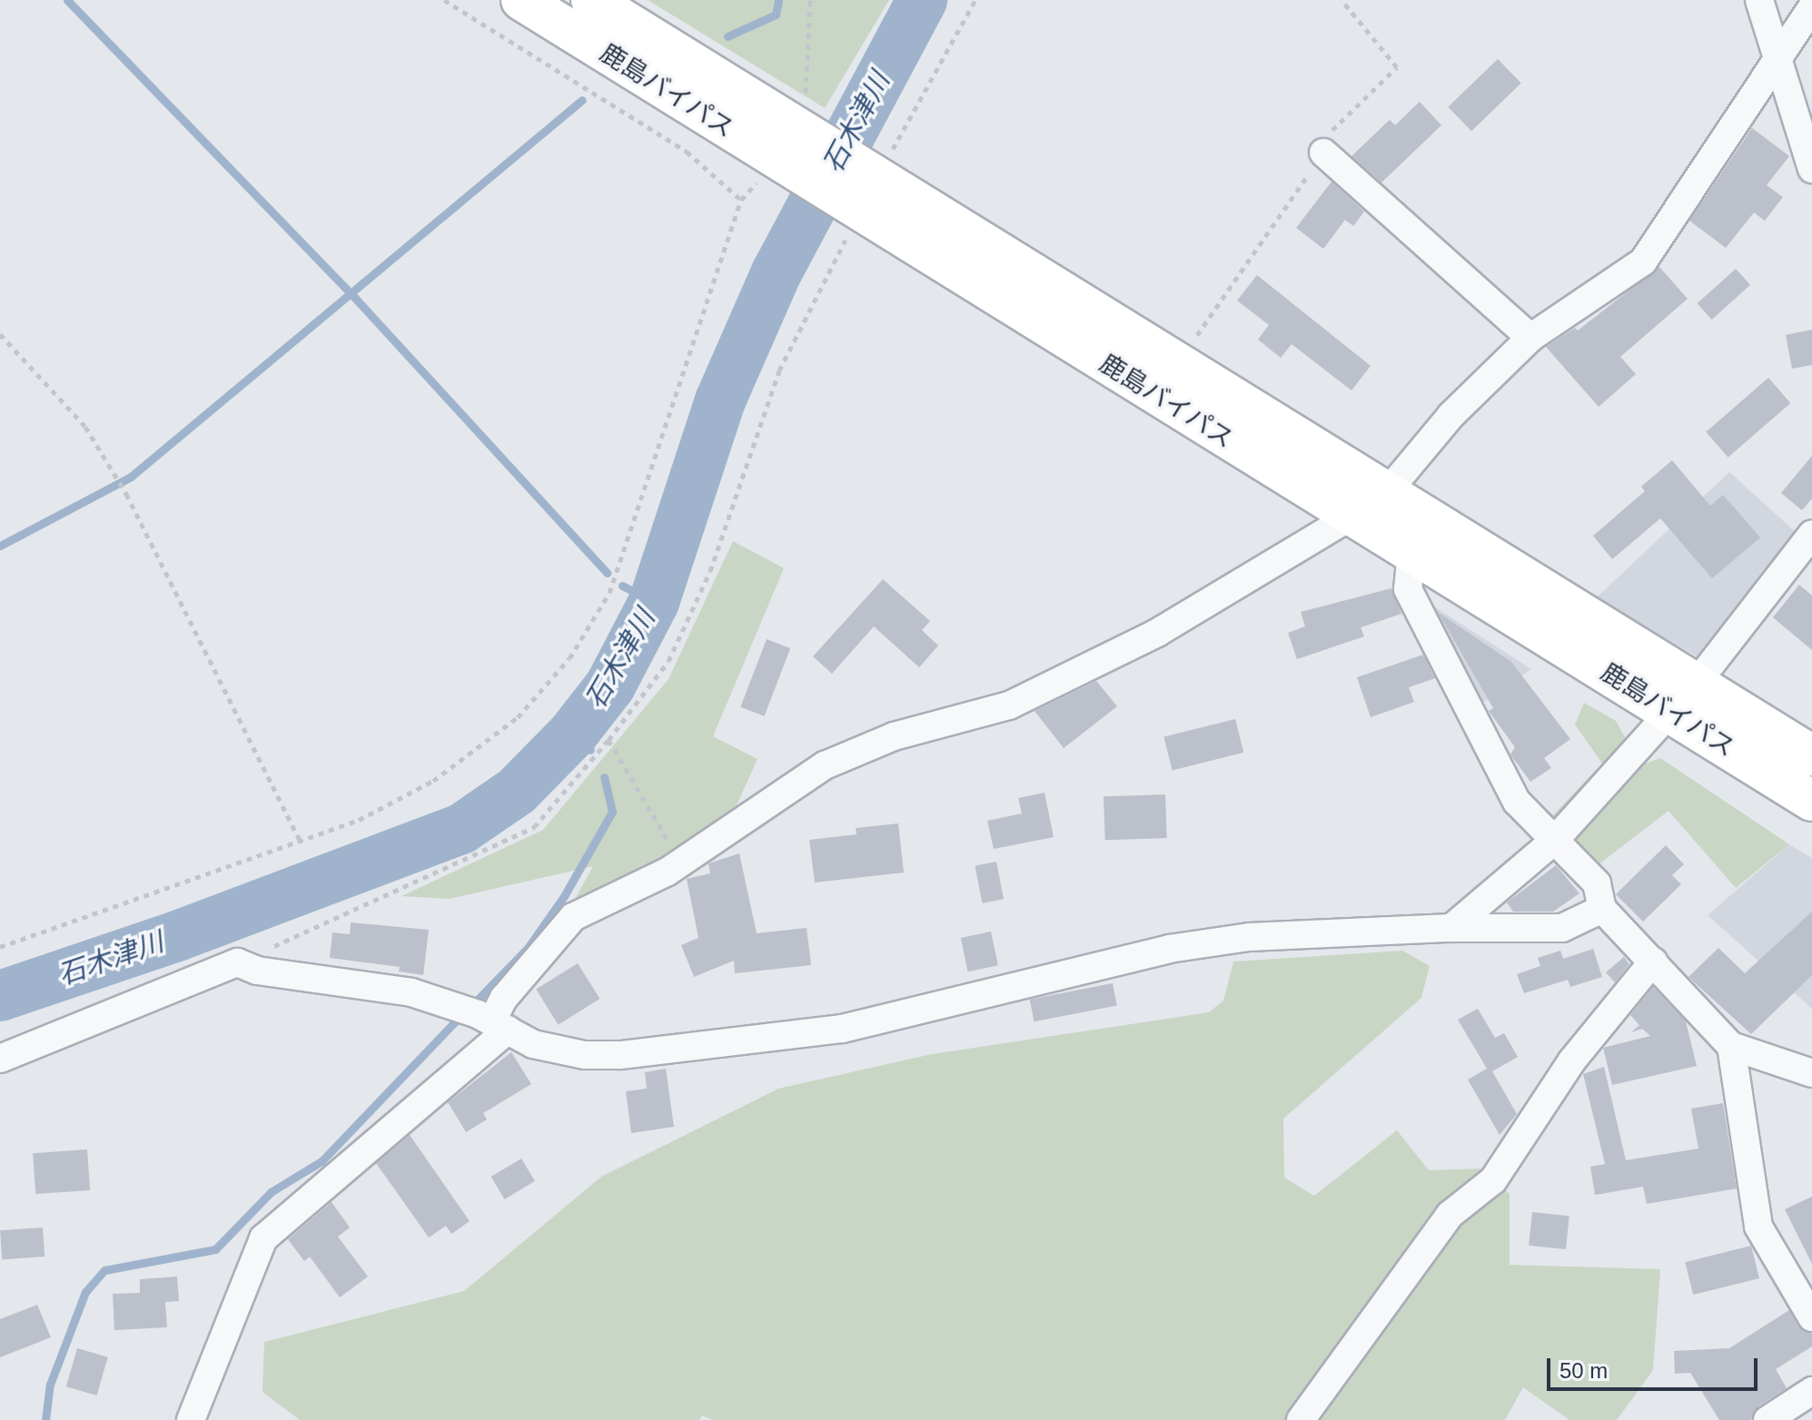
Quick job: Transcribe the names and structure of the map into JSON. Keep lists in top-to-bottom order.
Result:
{
  "streets": {
    "highway": ["鹿島バイパス"]
  },
  "water": ["石木津川"],
  "scale_bar": "50 m"
}
